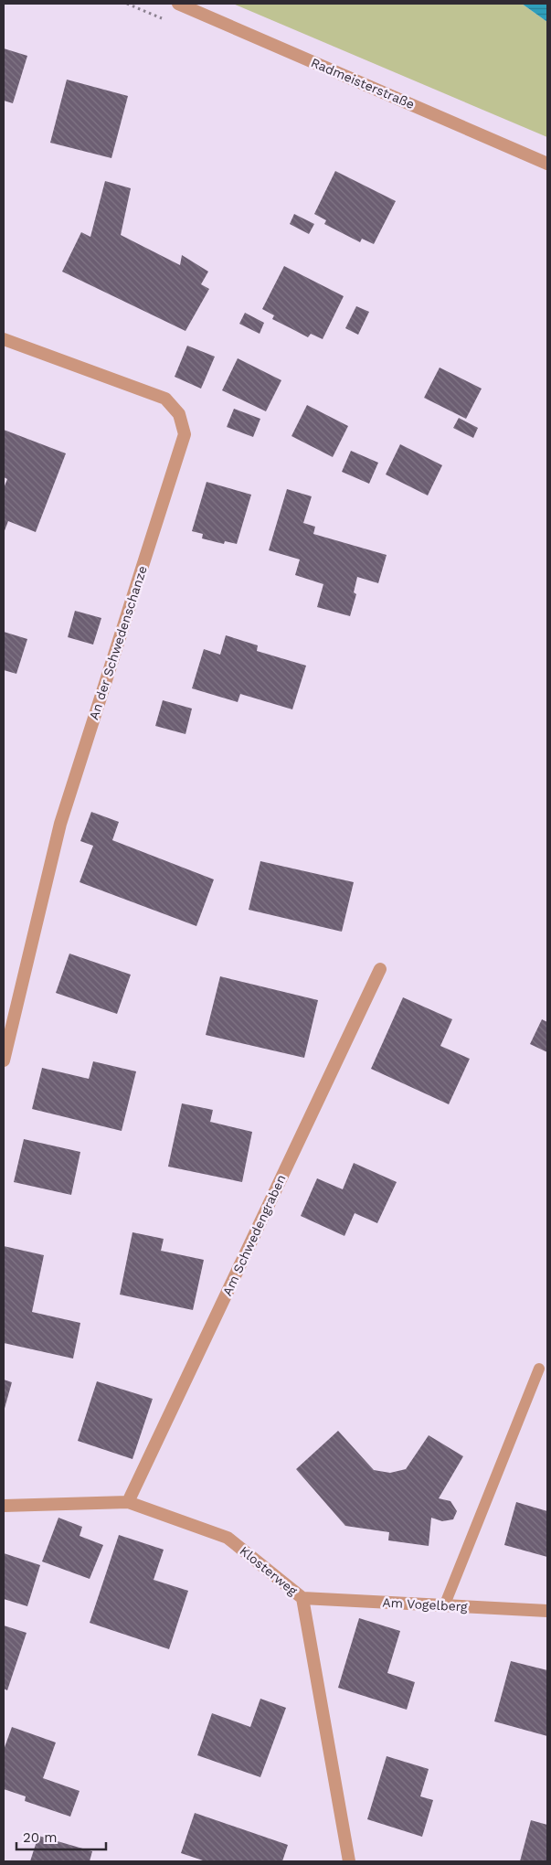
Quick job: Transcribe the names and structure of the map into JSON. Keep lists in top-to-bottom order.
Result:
{
  "streets": {
    "street": [
      "Radmeisterstraße",
      "An der Schwedenschanze",
      "Am Schwedengraben",
      "Klosterweg",
      "Am Vogelberg"
    ]
  },
  "crossings": [
    ["Am Schwedengraben", "Klosterweg"],
    ["Klosterweg", "Am Vogelberg"]
  ],
  "scale_bar": "20 m"
}
